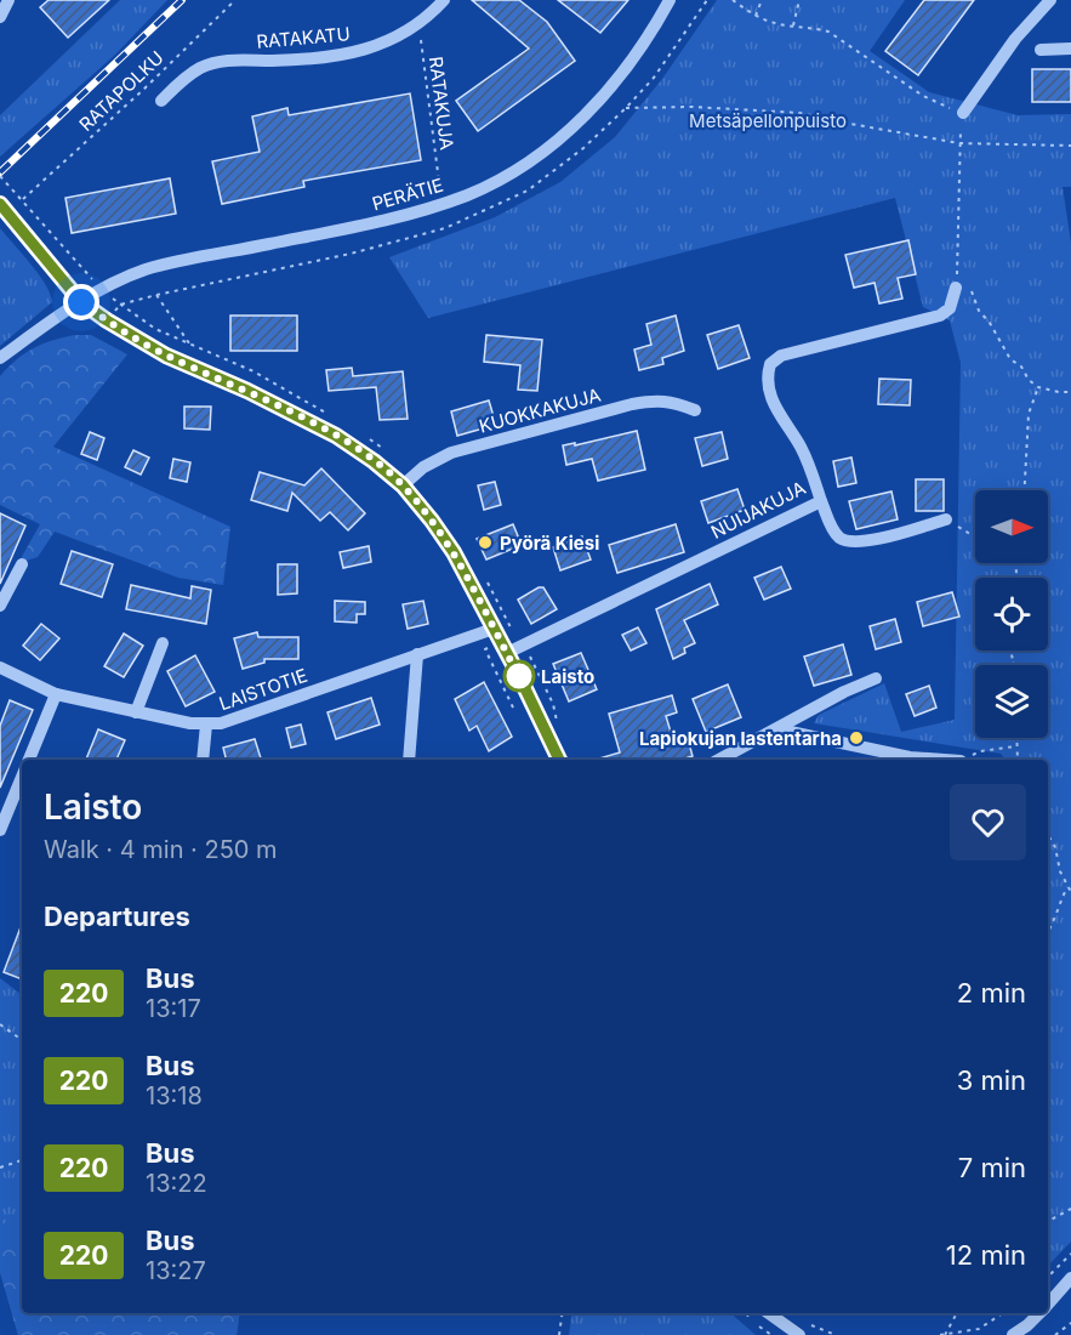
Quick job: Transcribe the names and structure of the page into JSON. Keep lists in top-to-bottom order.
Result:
{
  "streets": {
    "street": [
      "RATAKATU",
      "PERÄTIE",
      "KUOKKAKUJA",
      "NUIJAKUJA",
      "LAISTOTIE"
    ],
    "path": ["RATAPOLKU", "RATAKUJA"]
  },
  "crossings": [
    ["RATAKATU", "RATAKUJA"],
    ["RATAKUJA", "PERÄTIE"]
  ],
  "parks": ["Metsäpellonpuisto"],
  "places": ["Pyörä Kiesi", "Laisto", "Lapiokujan lastentarha"],
  "lines": ["bus line 220"],
  "north": "right",
  "page": {
    "heading": [
      ["Laisto", "Walk · 4 min · 250 m"],
      "Departures"
    ],
    "list": [
      {
        "mark": "220",
        "name": "Bus",
        "note": "13:17",
        "value": "2 min"
      },
      {
        "mark": "220",
        "name": "Bus",
        "note": "13:18",
        "value": "3 min"
      },
      {
        "mark": "220",
        "name": "Bus",
        "note": "13:22",
        "value": "7 min"
      },
      {
        "mark": "220",
        "name": "Bus",
        "note": "13:27",
        "value": "12 min"
      }
    ]
  }
}
